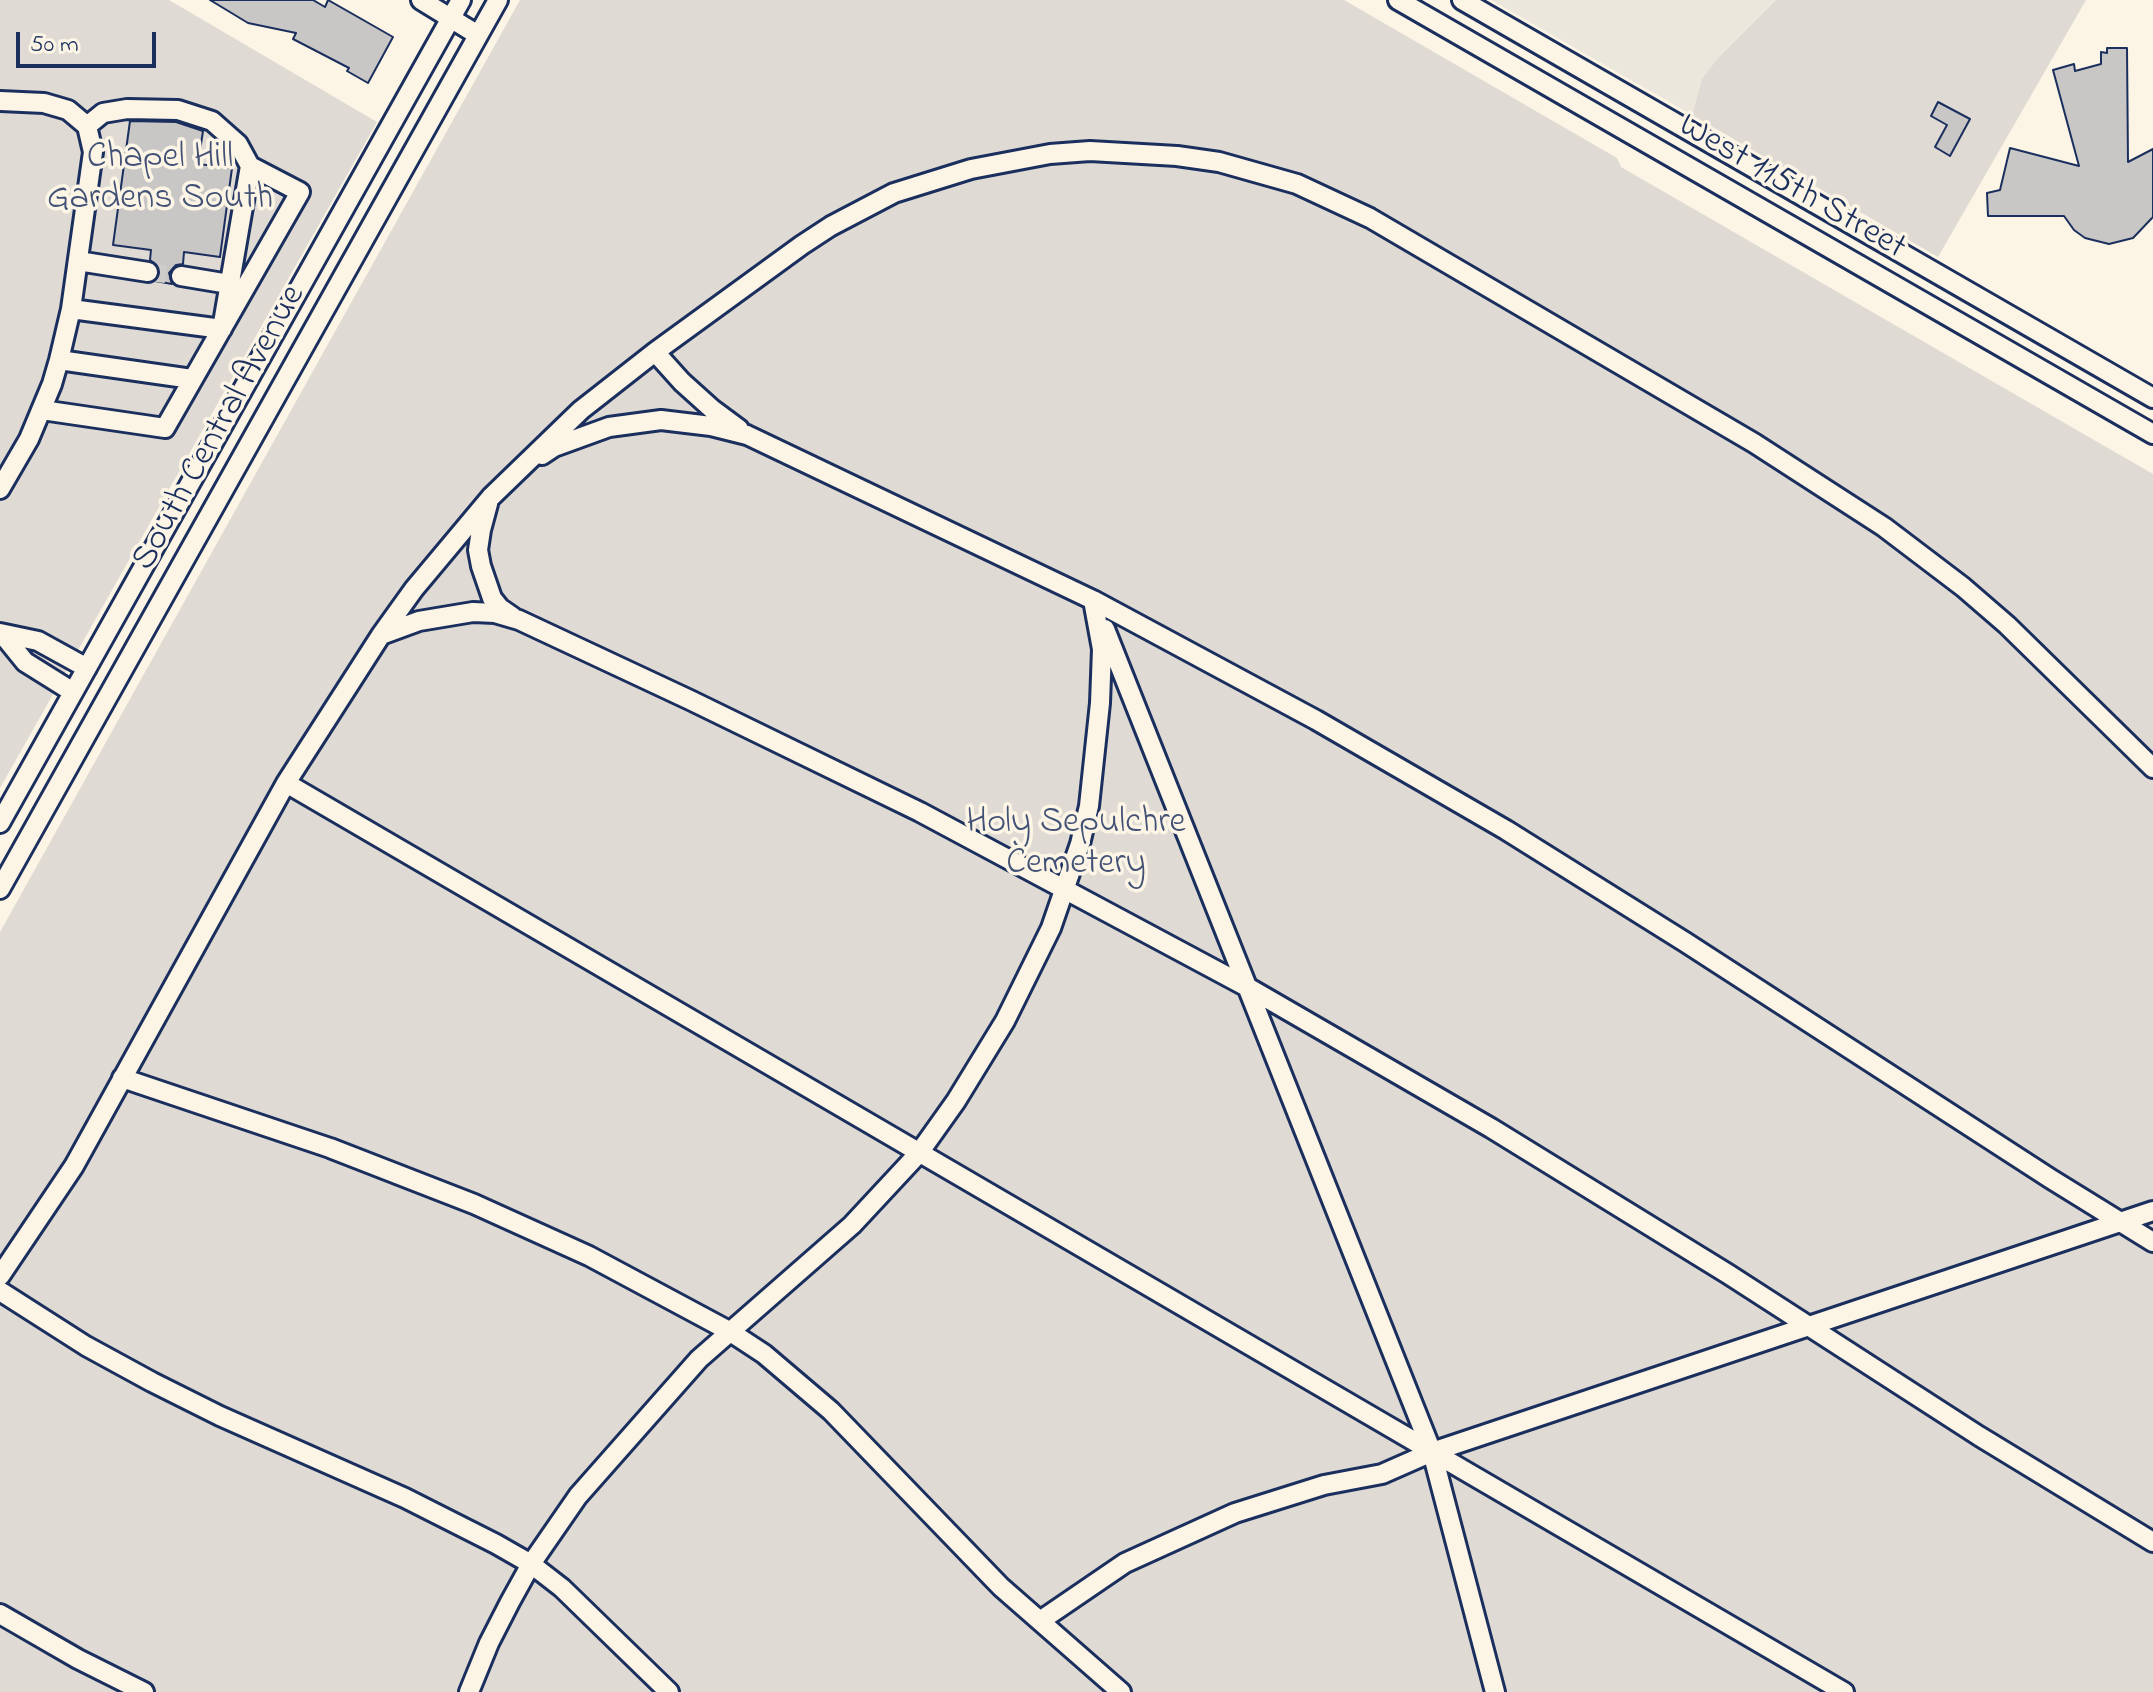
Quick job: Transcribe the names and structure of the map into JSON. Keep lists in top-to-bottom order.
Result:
{
  "streets": {
    "street": ["West 115th Street", "South Central Avenue"]
  },
  "parks": ["Chapel Hill Gardens South", "Holy Sepulchre Cemetery"],
  "scale_bar": "50 m"
}
